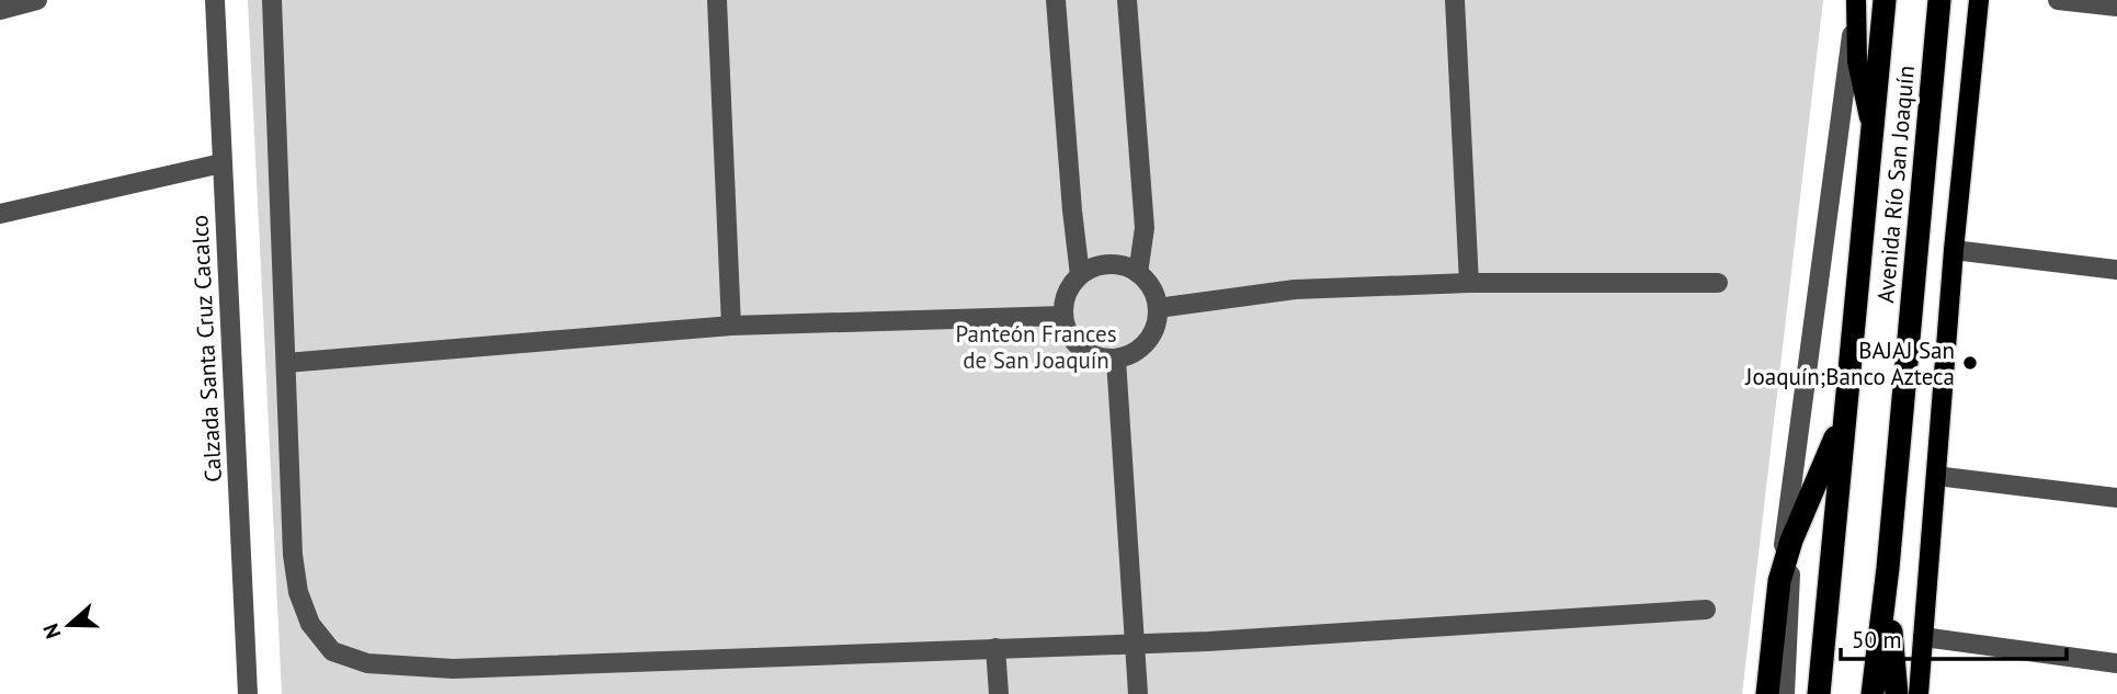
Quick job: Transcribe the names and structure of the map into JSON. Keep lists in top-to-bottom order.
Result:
{
  "streets": {
    "highway": ["Avenida Río San Joaquín"],
    "street": ["Calzada Santa Cruz Cacalco"]
  },
  "parks": ["Panteón Frances de San Joaquín"],
  "places": ["BAJAJ San Joaquín;Banco Azteca"],
  "scale_bar": "50 m",
  "north": "left"
}
